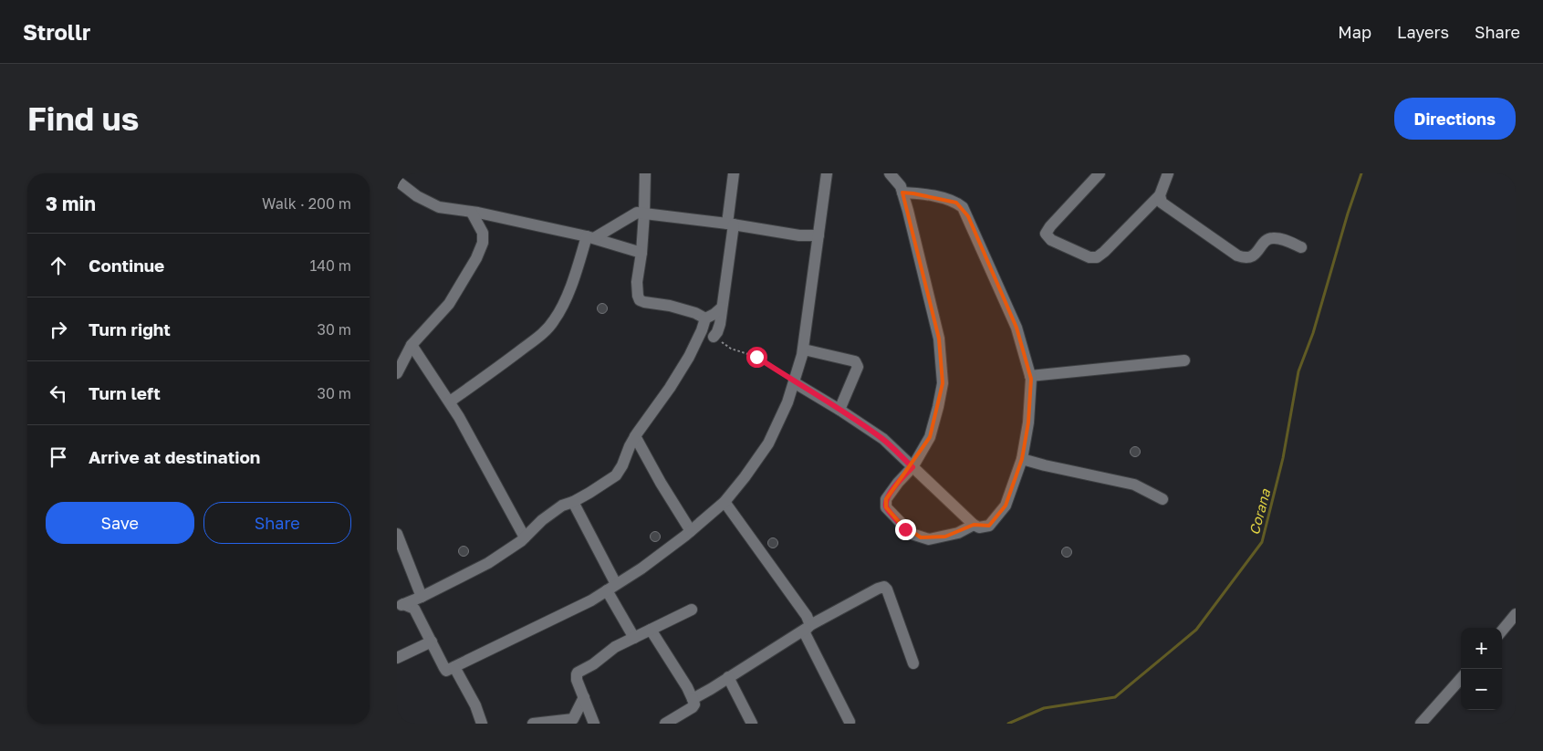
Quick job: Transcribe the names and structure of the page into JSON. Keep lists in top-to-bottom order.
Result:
{
  "water": ["Corana"],
  "page": {
    "header": "Strollr",
    "nav": ["Map", "Layers", "Share"],
    "buttons": [
      "Directions",
      ["Save", "Share"]
    ],
    "title": "Find us",
    "heading": ["3 min", "Walk · 200 m"],
    "list": [
      ["Continue", "140 m"],
      ["Turn right", "30 m"],
      ["Turn left", "30 m"],
      "Arrive at destination"
    ],
    "map_buttons": ["+", "−"]
  }
}
